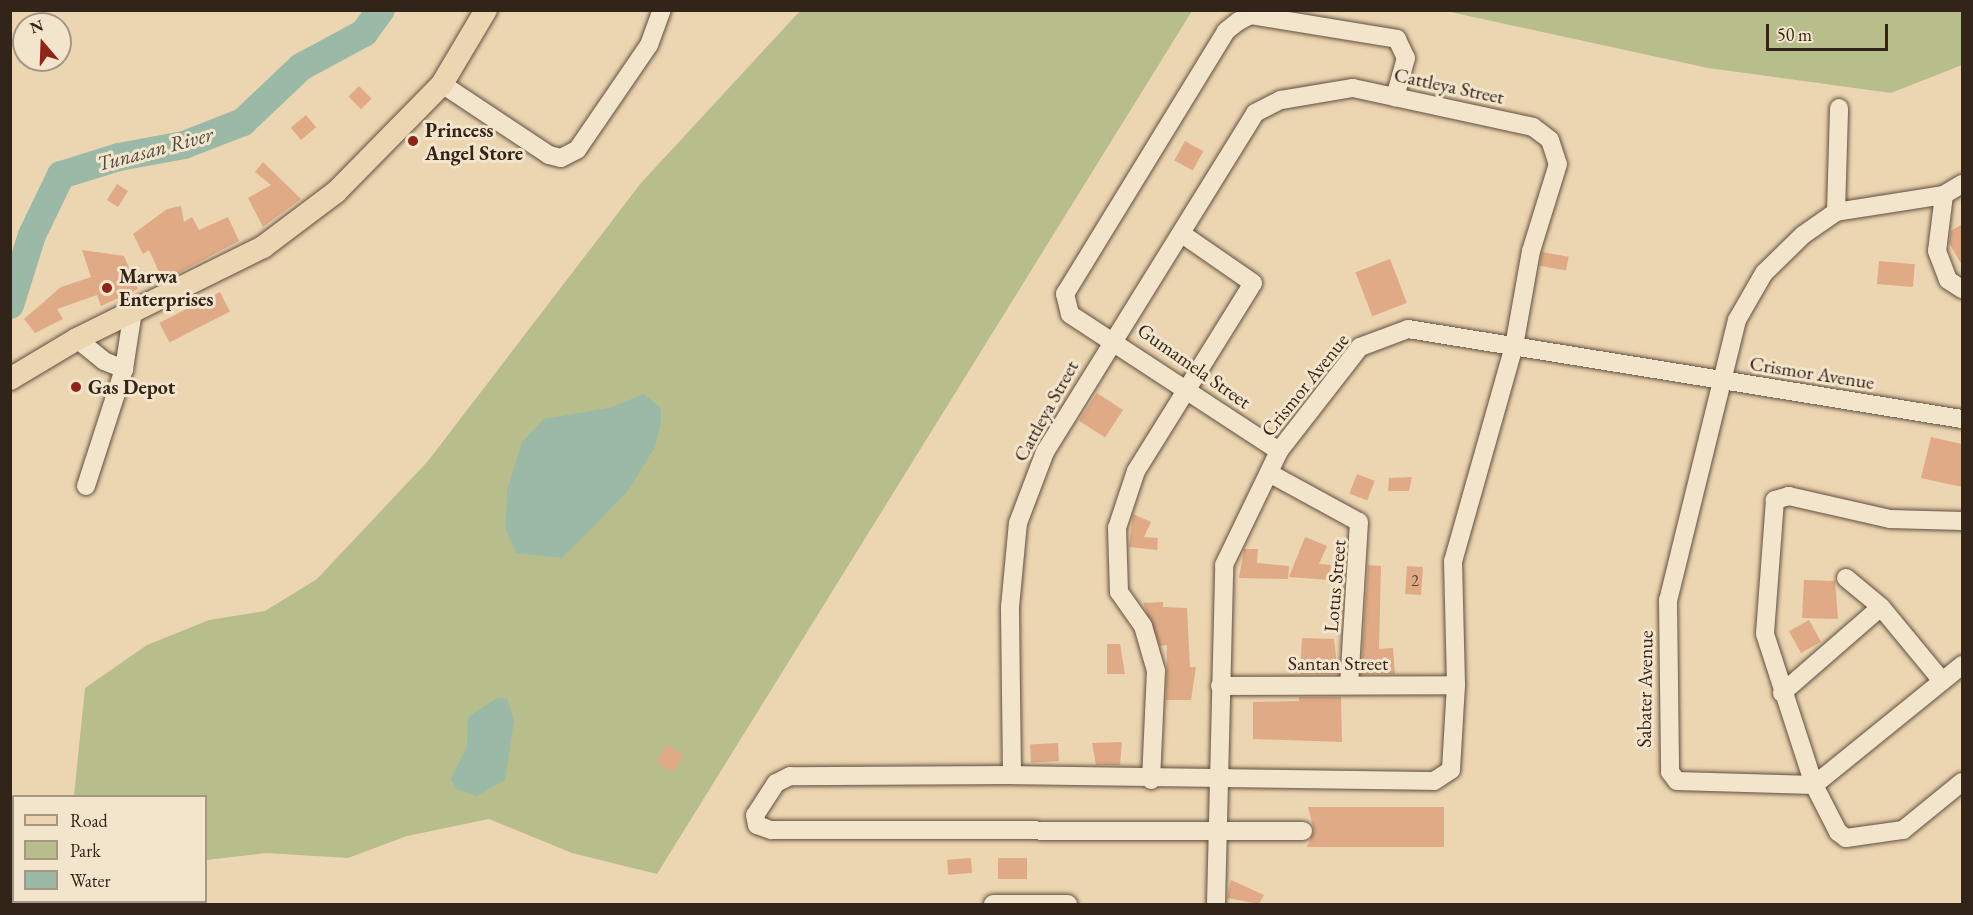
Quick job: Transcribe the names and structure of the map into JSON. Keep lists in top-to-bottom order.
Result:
{
  "streets": {
    "street": [
      "Cattleya Street",
      "Gumamela Street",
      "Crismor Avenue",
      "Lotus Street",
      "Santan Street",
      "Sabater Avenue"
    ]
  },
  "crossings": [
    ["Cattleya Street", "Gumamela Street"],
    ["Cattleya Street", "Crismor Avenue"],
    ["Cattleya Street", "Santan Street"],
    ["Gumamela Street", "Crismor Avenue"],
    ["Crismor Avenue", "Lotus Street"],
    ["Crismor Avenue", "Santan Street"],
    ["Crismor Avenue", "Sabater Avenue"],
    ["Lotus Street", "Santan Street"]
  ],
  "water": ["Tunasan River"],
  "places": ["Princess Angel Store", "Marwa Enterprises", "Gas Depot"],
  "house_numbers": ["2"],
  "legend": ["Road", "Park", "Water"],
  "scale_bar": "50 m",
  "north": "top"
}
